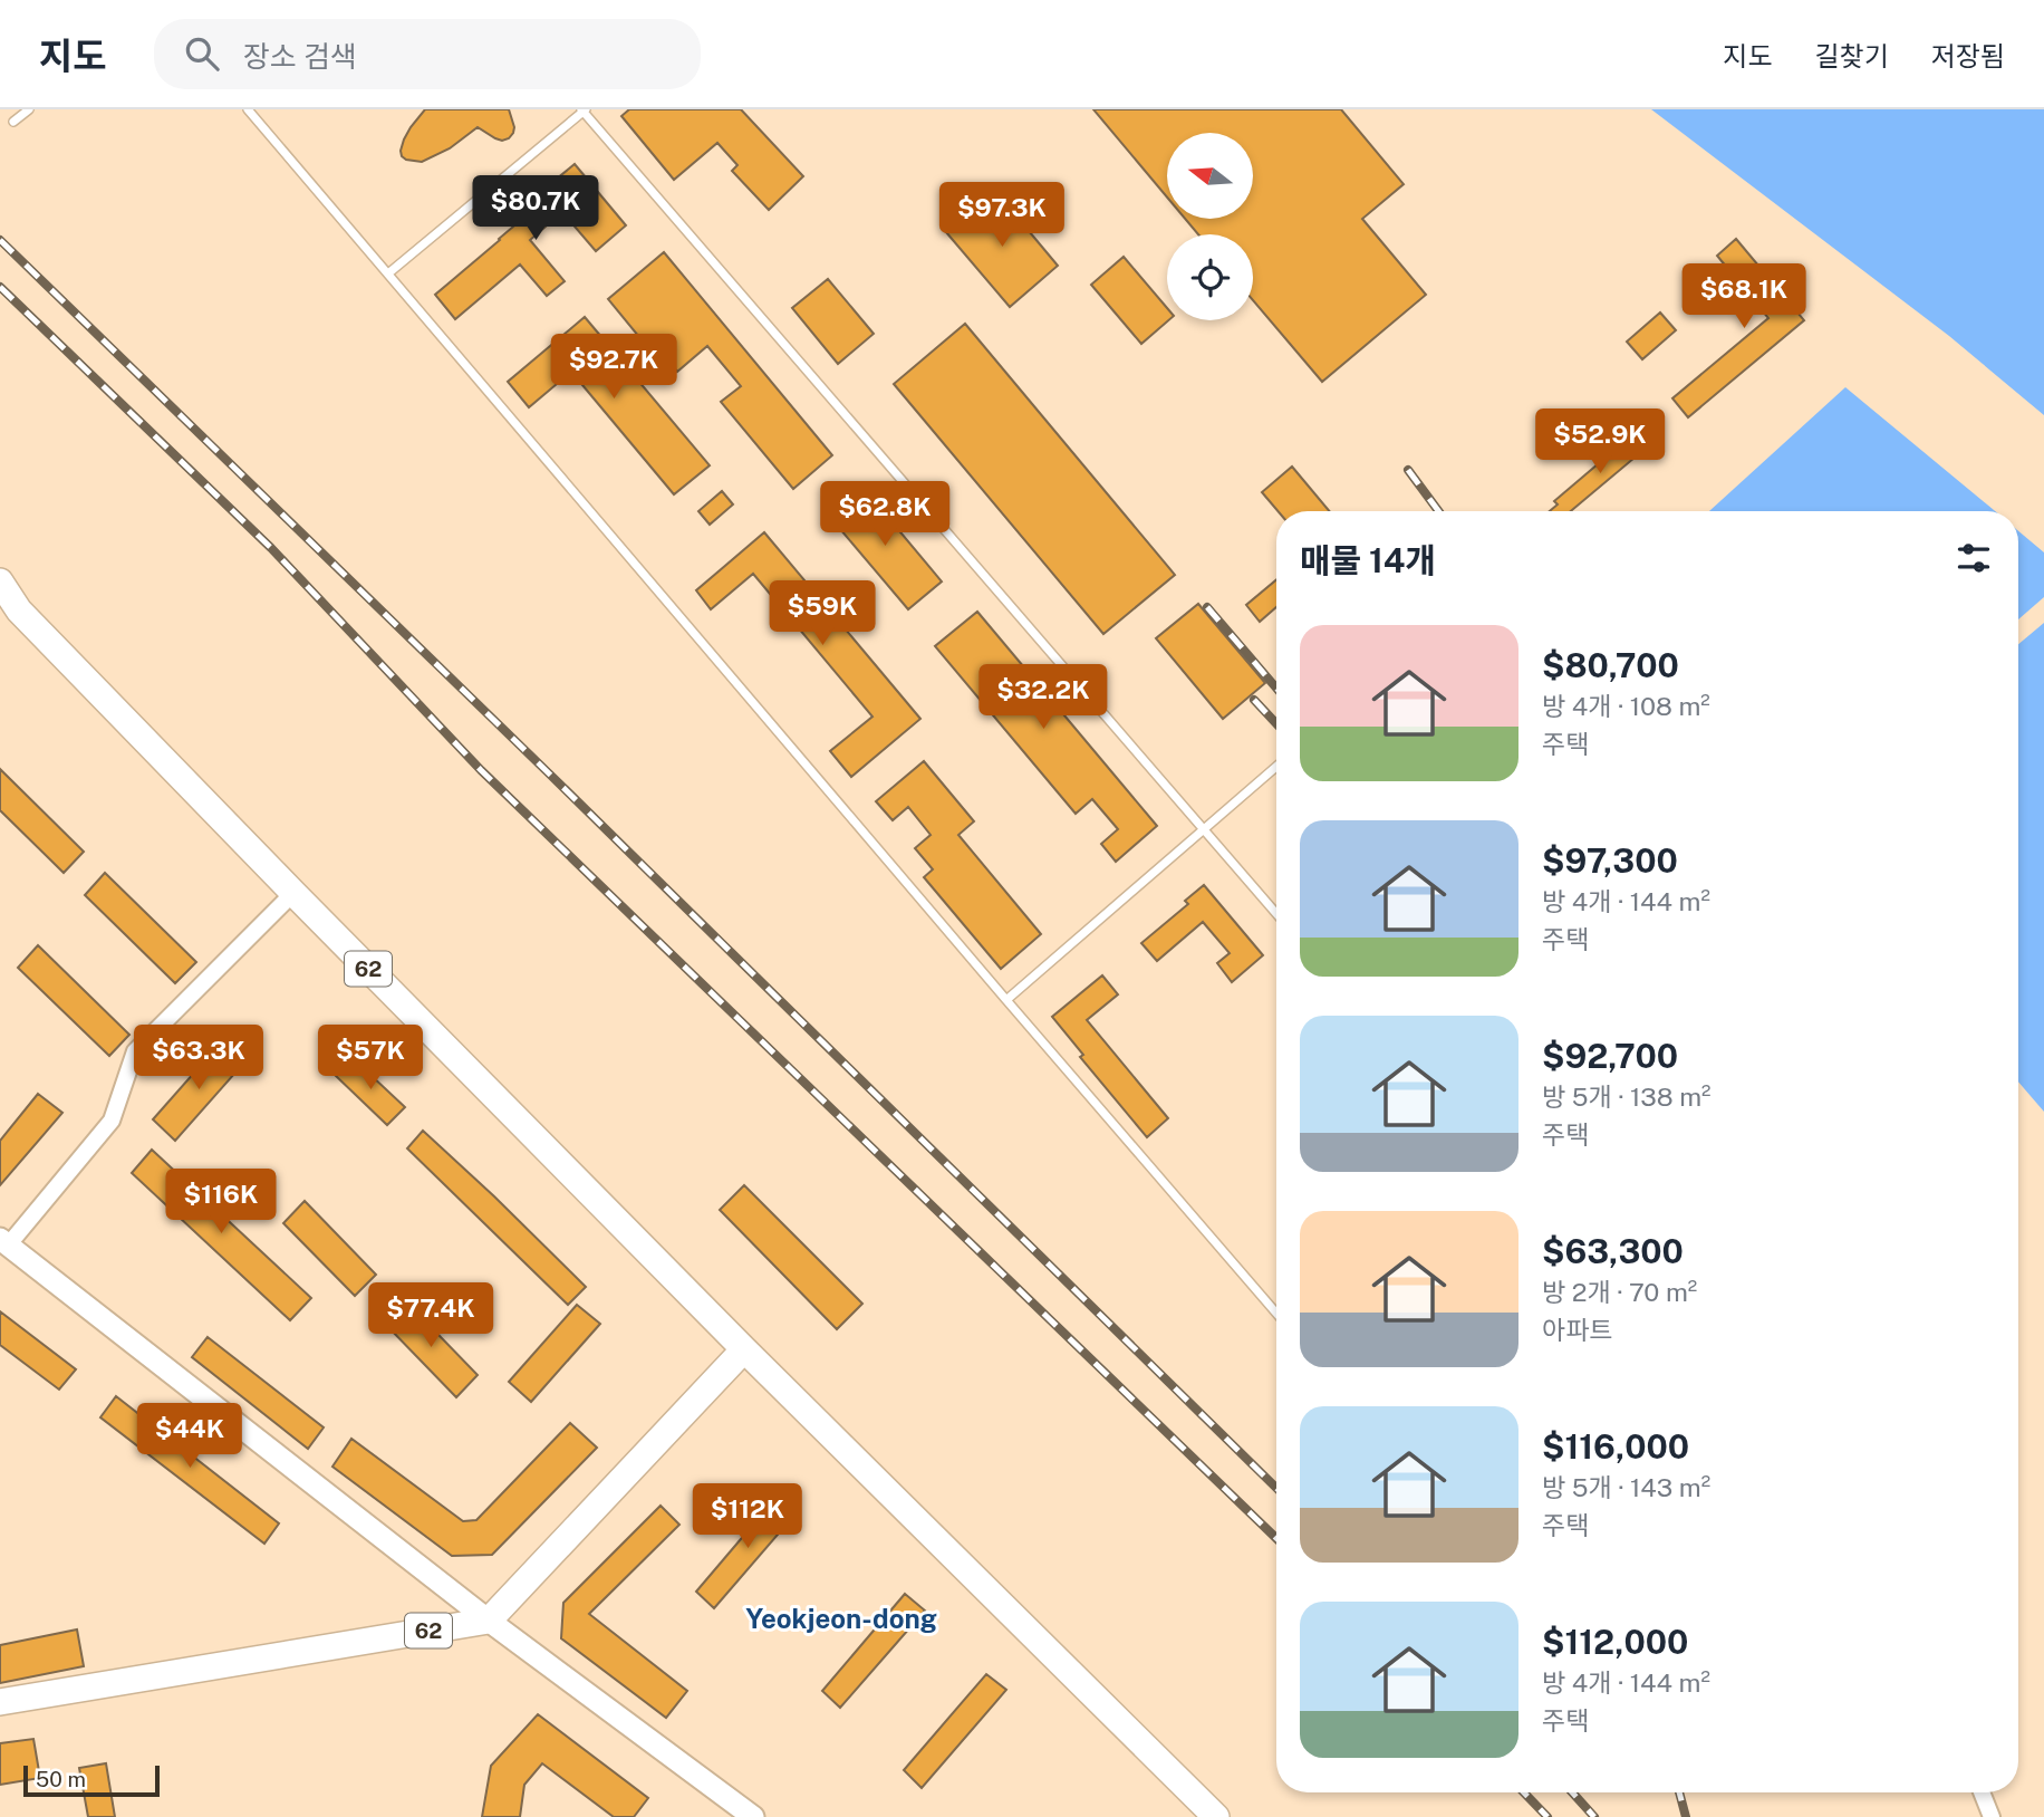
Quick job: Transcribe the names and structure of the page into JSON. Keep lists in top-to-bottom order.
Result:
{
  "streets": {
    "main road": ["62"]
  },
  "districts": ["Yeokjeon-dong"],
  "scale_bar": "50 m",
  "north": "left",
  "page": {
    "header": "지도",
    "search": "장소 검색",
    "nav": ["지도", "길찾기", "저장됨"],
    "price": [
      "$80.7K",
      "$97.3K",
      "$68.1K",
      "$92.7K",
      "$52.9K",
      "$62.8K",
      "$59K",
      "$32.2K",
      "$63.3K",
      "$57K",
      "$116K",
      "$77.4K",
      "$44K",
      "$112K"
    ],
    "heading": "매물 14개",
    "list": [
      {
        "name": "$80,700",
        "note": "방 4개 · 108 m² · 주택"
      },
      {
        "name": "$97,300",
        "note": "방 4개 · 144 m² · 주택"
      },
      {
        "name": "$92,700",
        "note": "방 5개 · 138 m² · 주택"
      },
      {
        "name": "$63,300",
        "note": "방 2개 · 70 m² · 아파트"
      },
      {
        "name": "$116,000",
        "note": "방 5개 · 143 m² · 주택"
      },
      {
        "name": "$112,000",
        "note": "방 4개 · 144 m² · 주택"
      }
    ],
    "scale": "50 m"
  }
}
